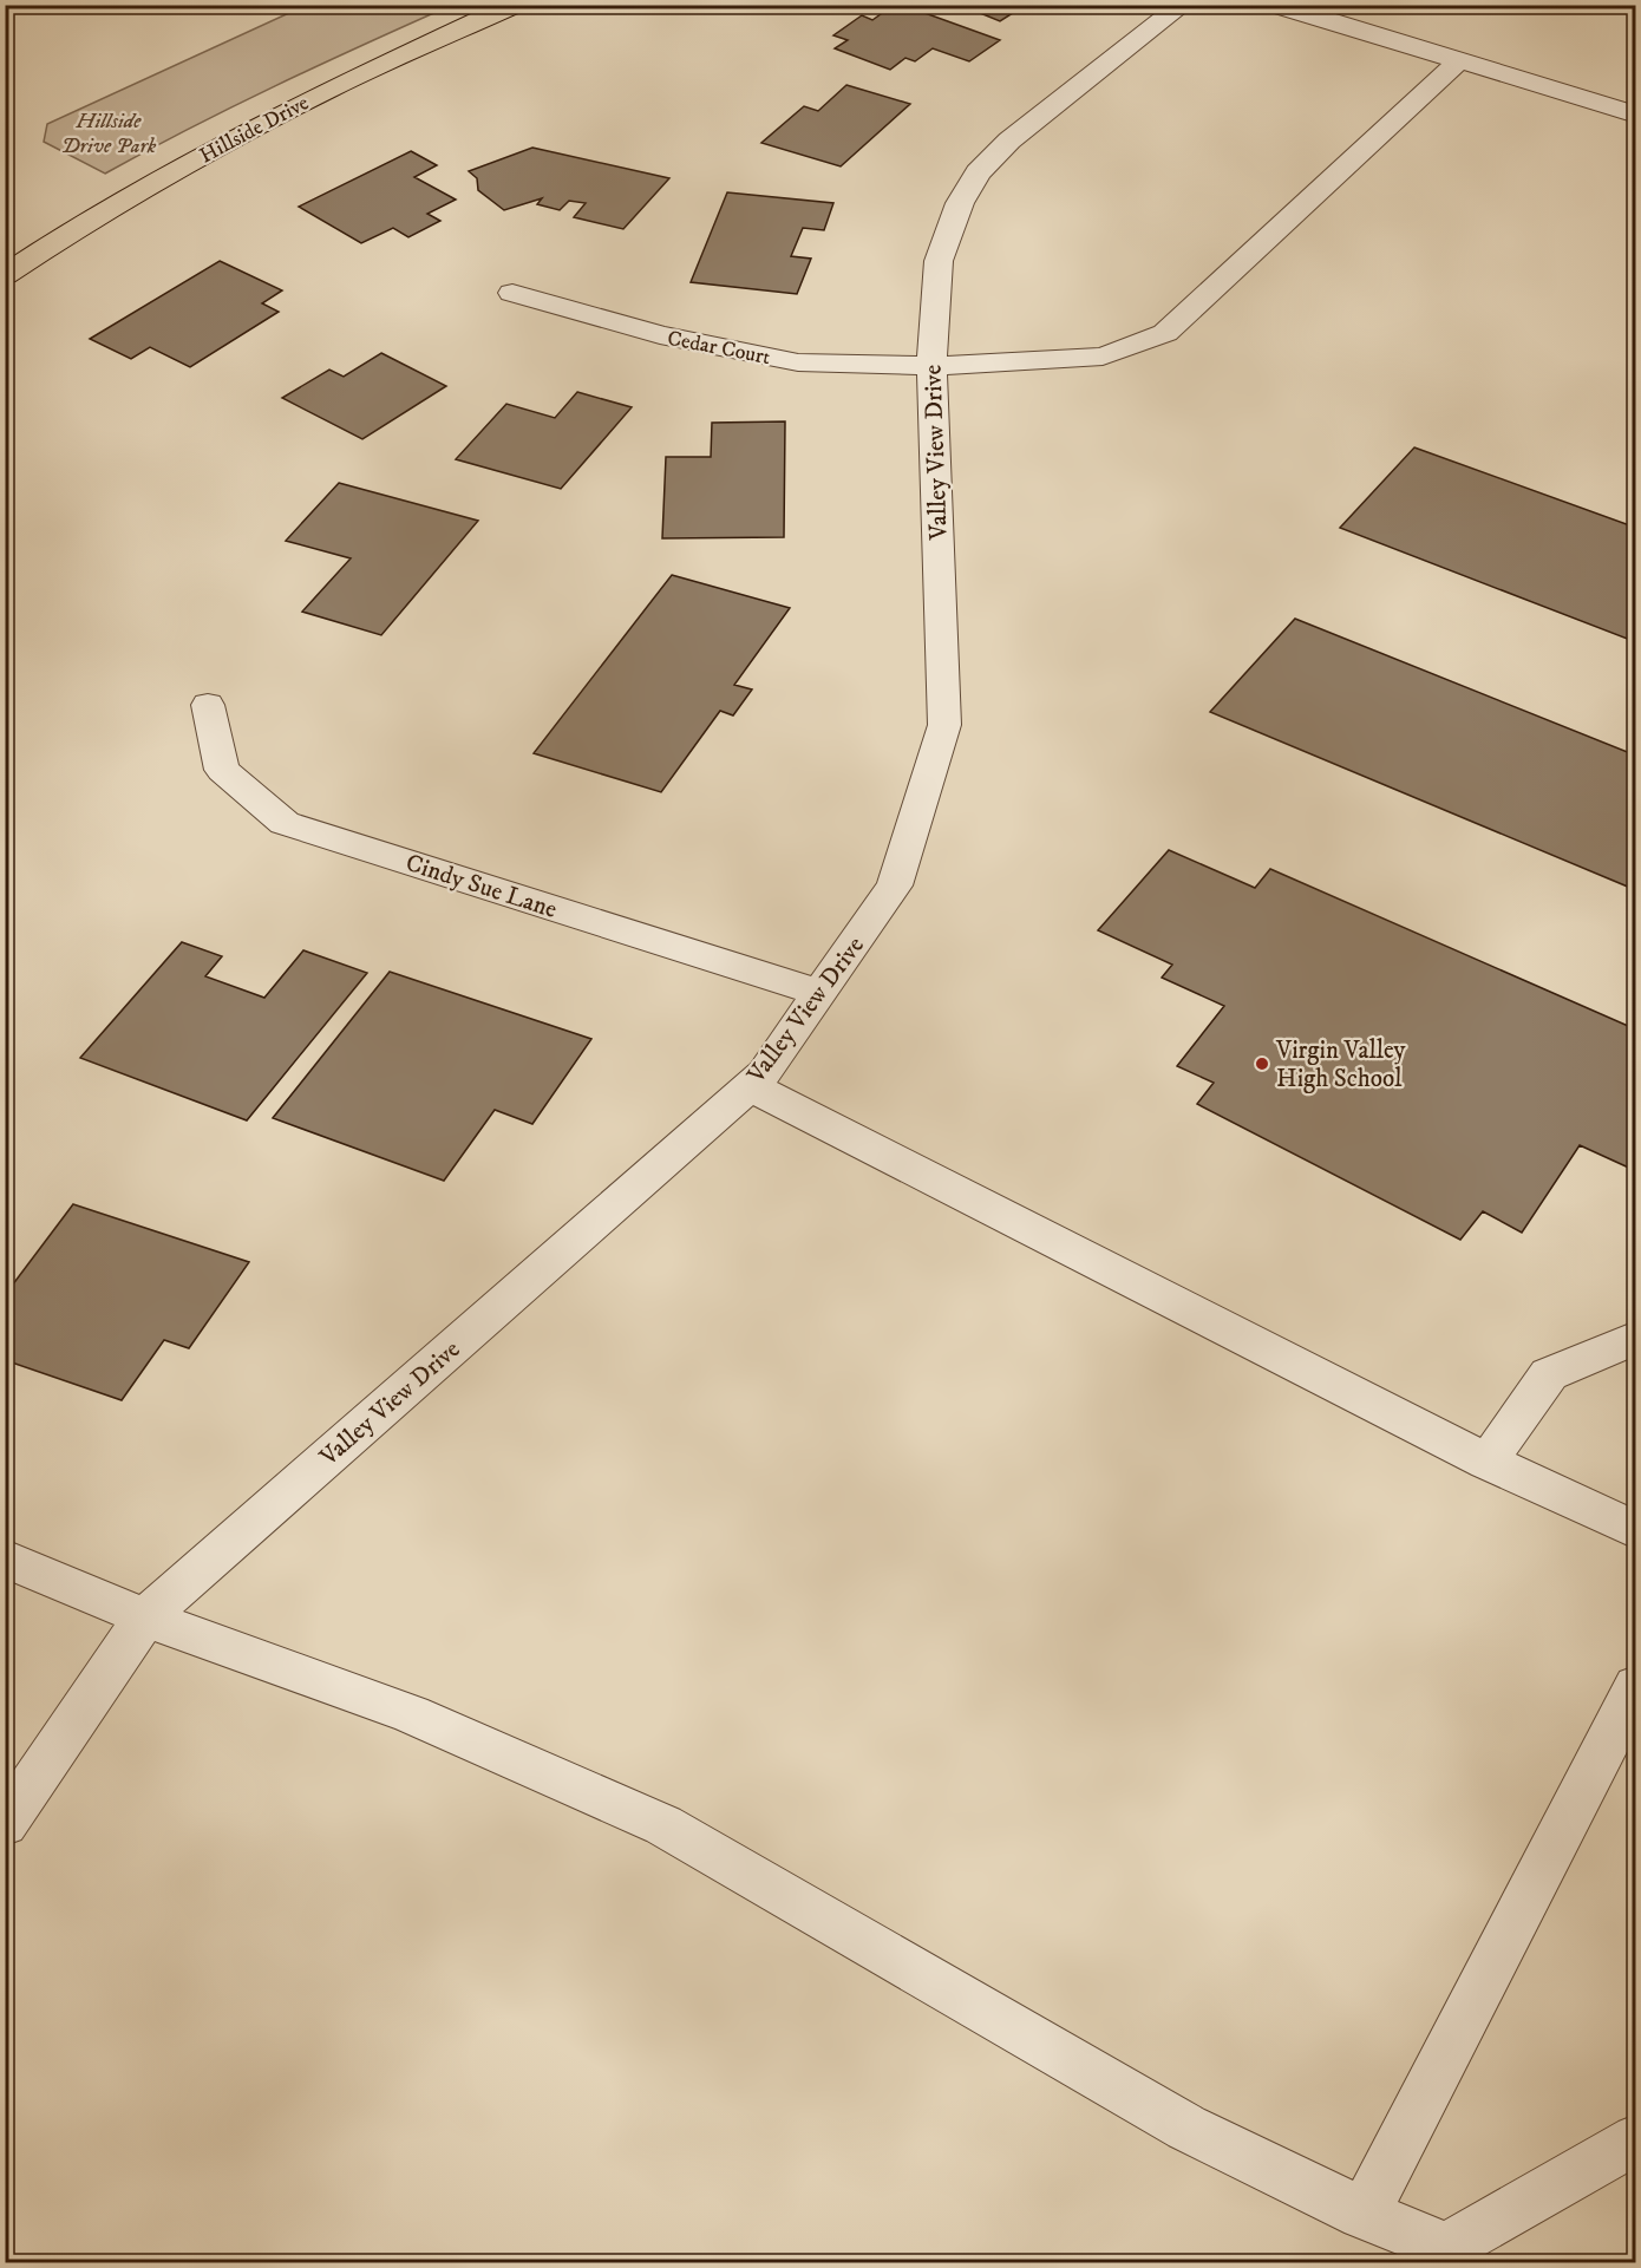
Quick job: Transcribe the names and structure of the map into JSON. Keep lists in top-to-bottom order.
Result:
{
  "streets": {
    "main road": ["Hillside Drive"],
    "street": ["Cedar Court", "Valley View Drive", "Cindy Sue Lane"]
  },
  "crossings": [
    ["Cedar Court", "Valley View Drive"],
    ["Valley View Drive", "Cindy Sue Lane"]
  ],
  "parks": ["Hillside Drive Park"],
  "places": ["Virgin Valley High School"]
}
